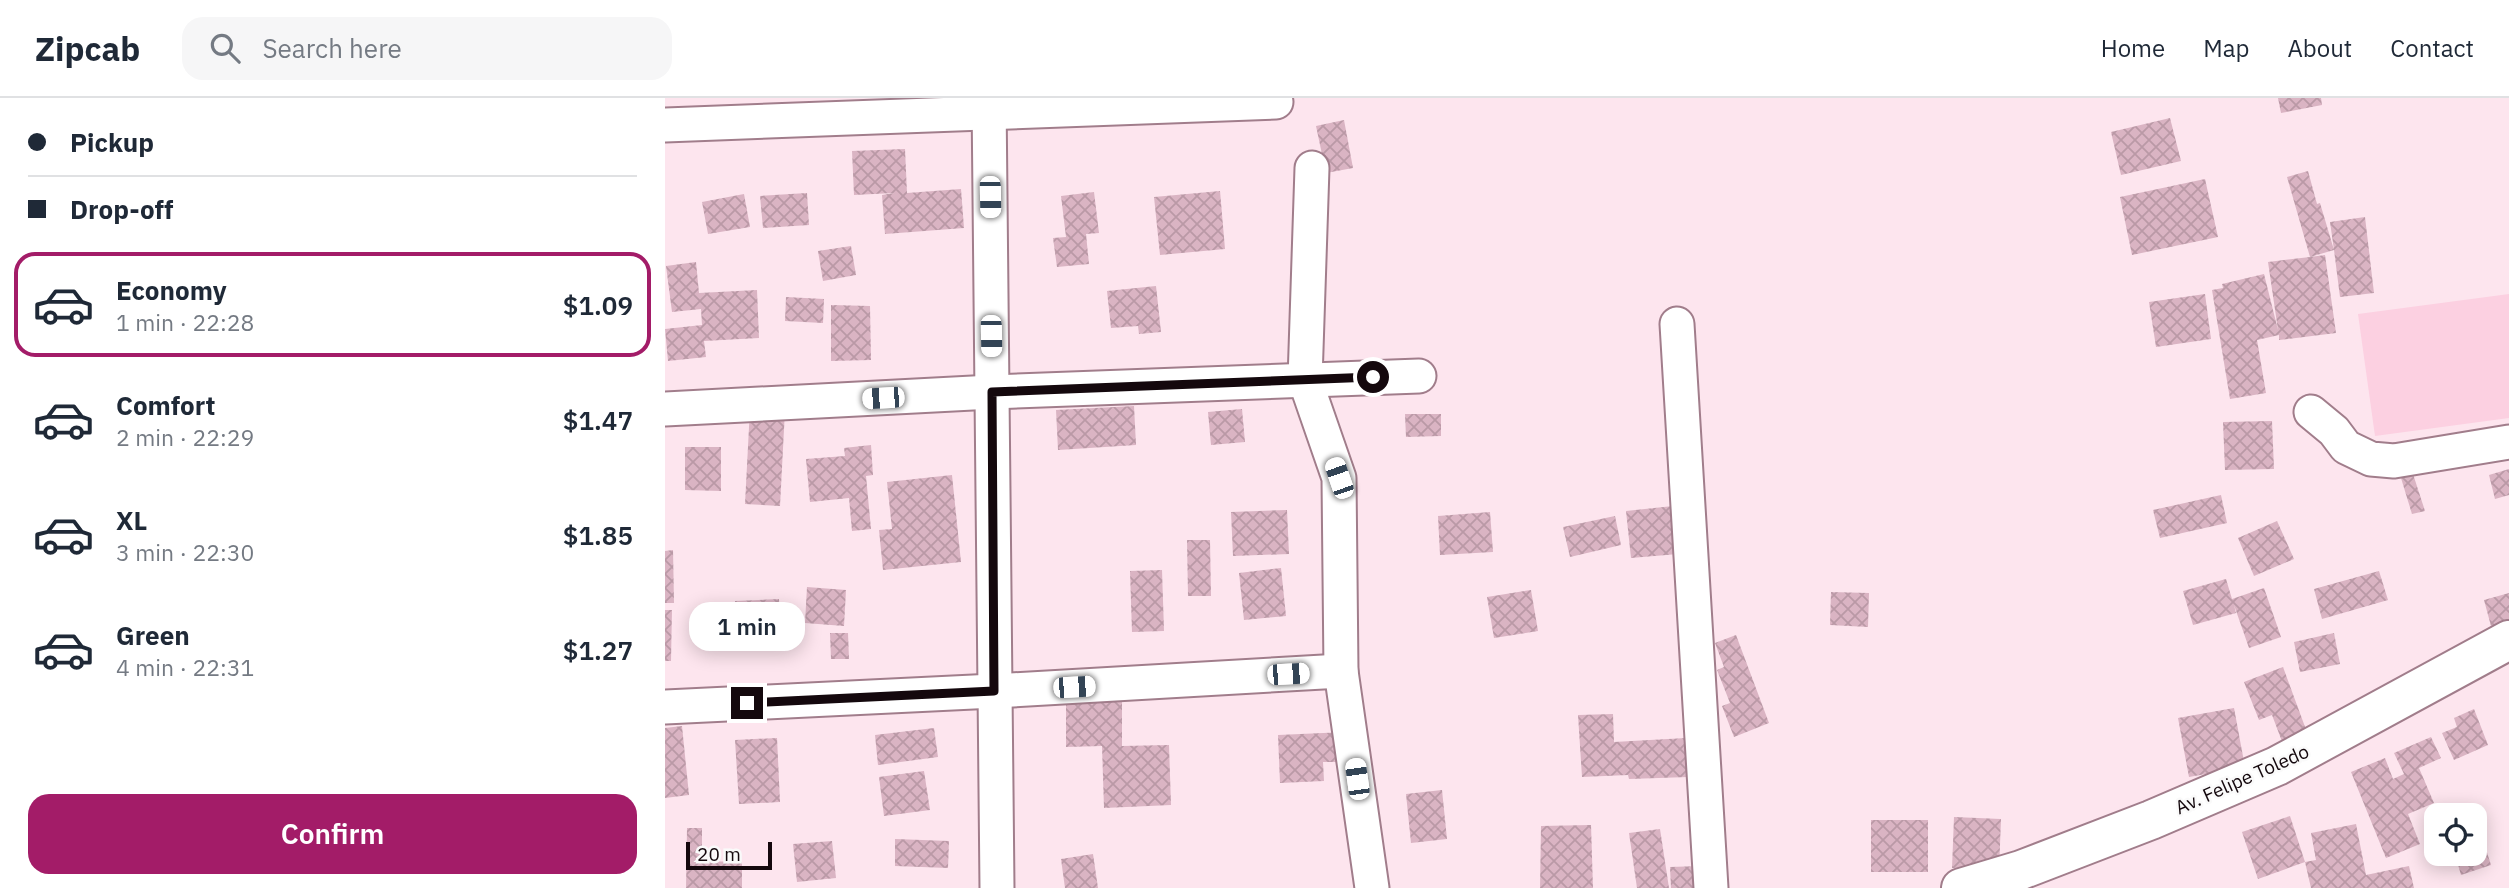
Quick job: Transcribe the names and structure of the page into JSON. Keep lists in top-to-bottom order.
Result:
{
  "streets": {
    "main road": ["Av. Felipe Toledo"]
  },
  "scale_bar": "20 m",
  "page": {
    "header": "Zipcab",
    "search": "Search here",
    "nav": [
      "Home",
      "Map",
      "About",
      "Contact"
    ],
    "banner": ["Pickup", "Drop-off"],
    "list": [
      {
        "name": "Economy",
        "note": "1 min · 22:28",
        "value": "$1.09"
      },
      {
        "name": "Comfort",
        "note": "2 min · 22:29",
        "value": "$1.47"
      },
      {
        "name": "XL",
        "note": "3 min · 22:30",
        "value": "$1.85"
      },
      {
        "name": "Green",
        "note": "4 min · 22:31",
        "value": "$1.27"
      }
    ],
    "bubble": "1 min",
    "buttons": "Confirm",
    "scale": "20 m"
  }
}
